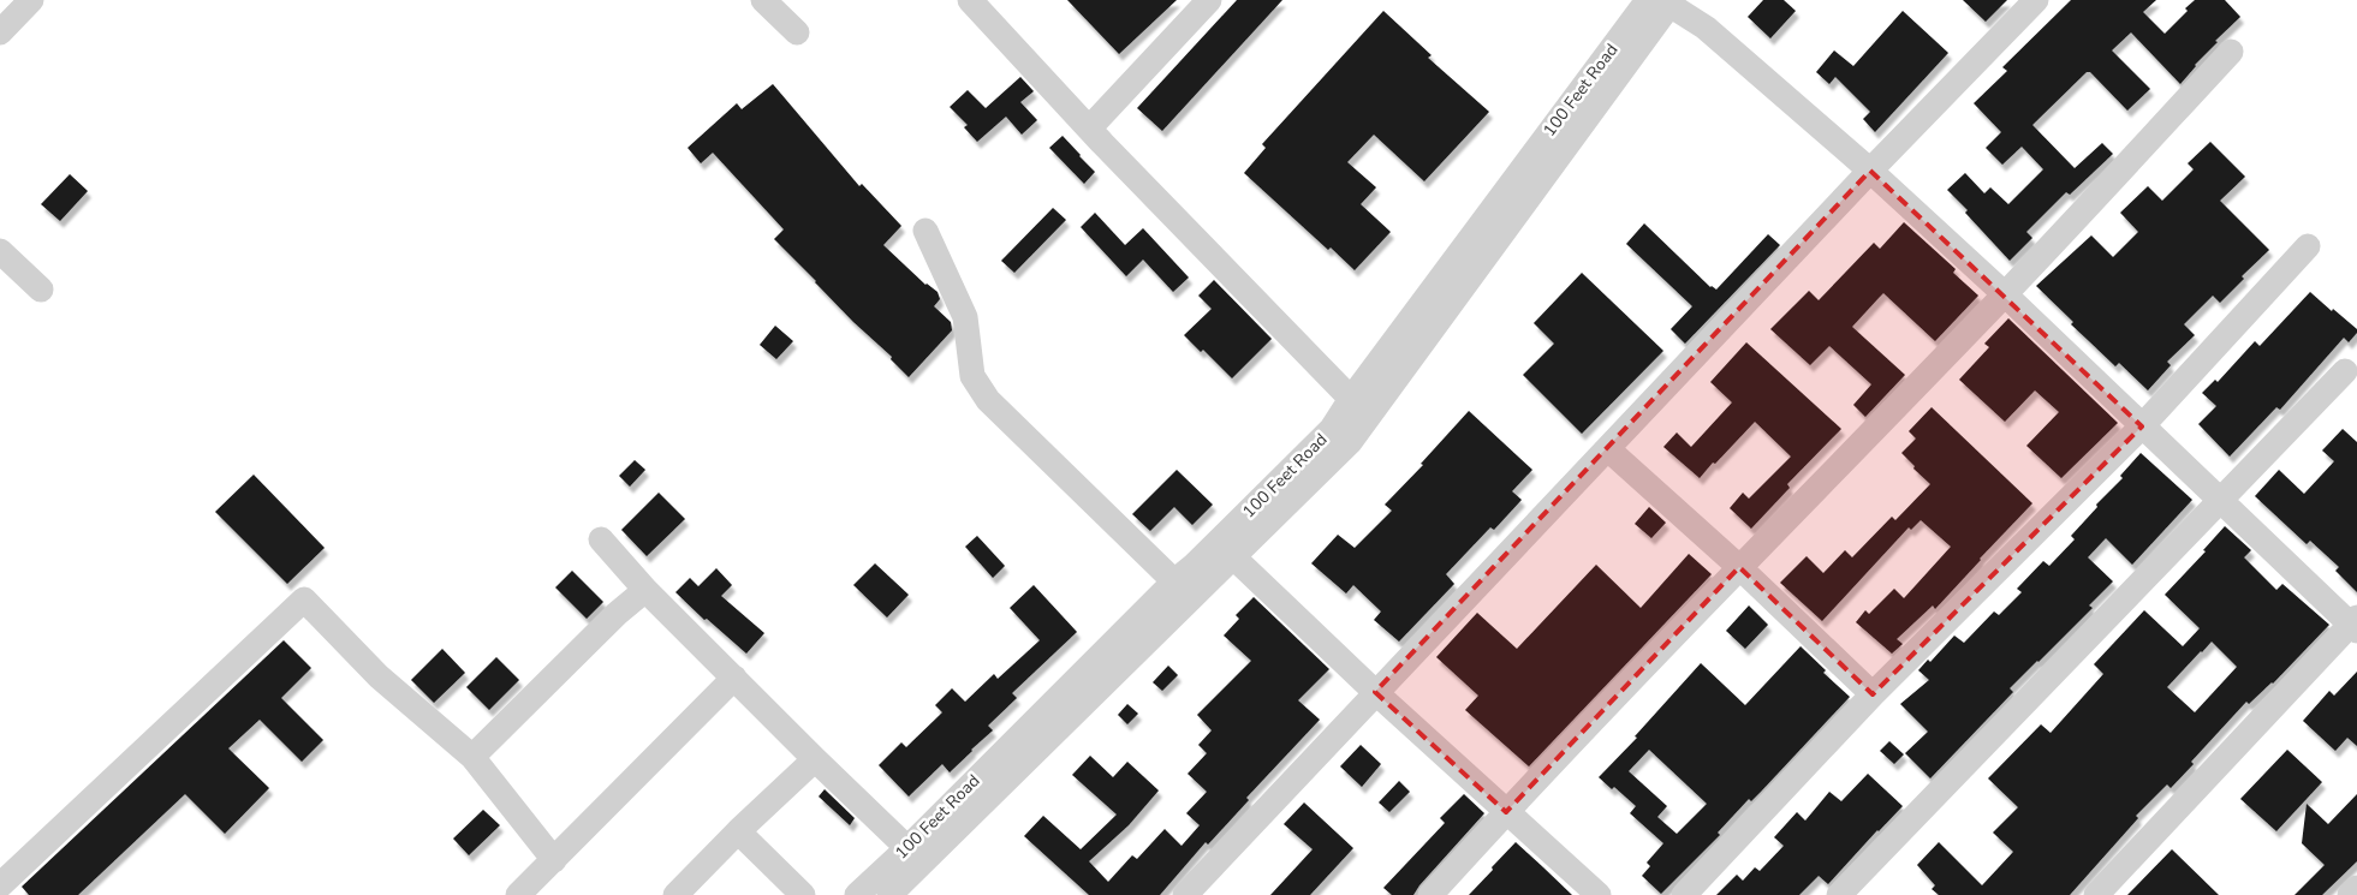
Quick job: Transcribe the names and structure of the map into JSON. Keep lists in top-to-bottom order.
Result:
{
  "streets": {
    "street": ["100 Feet Road"]
  }
}
